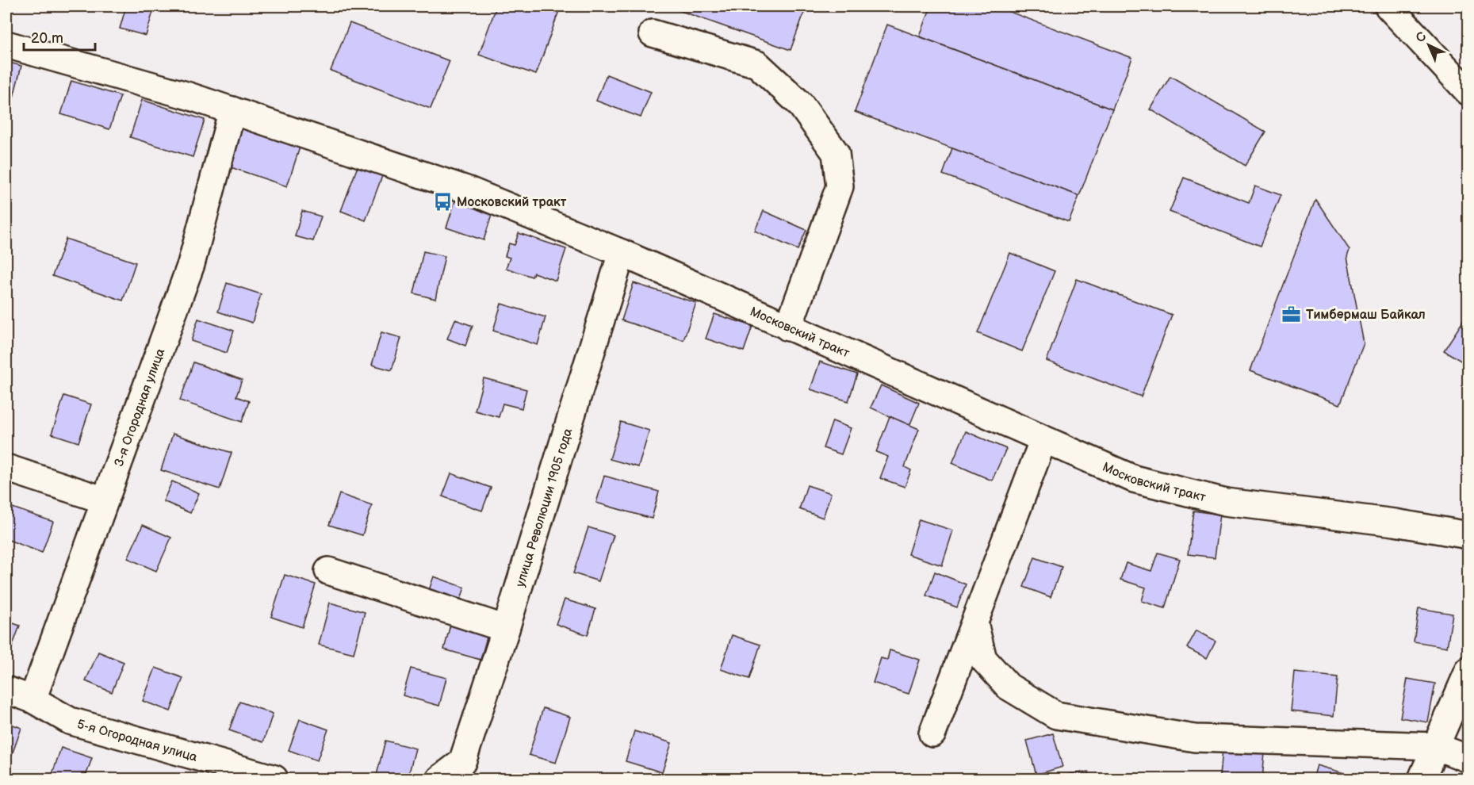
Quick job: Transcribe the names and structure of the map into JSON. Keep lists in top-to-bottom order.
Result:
{
  "streets": {
    "street": [
      "Московский тракт",
      "3-я Огородная улица",
      "улица Революции 1905 года",
      "5-я Огородная улица"
    ]
  },
  "crossings": [
    ["Московский тракт", "3-я Огородная улица"],
    ["Московский тракт", "улица Революции 1905 года"],
    ["3-я Огородная улица", "5-я Огородная улица"]
  ],
  "places": {
    "bus stop": ["Московский тракт"],
    "office": ["Тимбермаш Байкал"]
  },
  "scale_bar": "20 m",
  "north": "top left"
}
